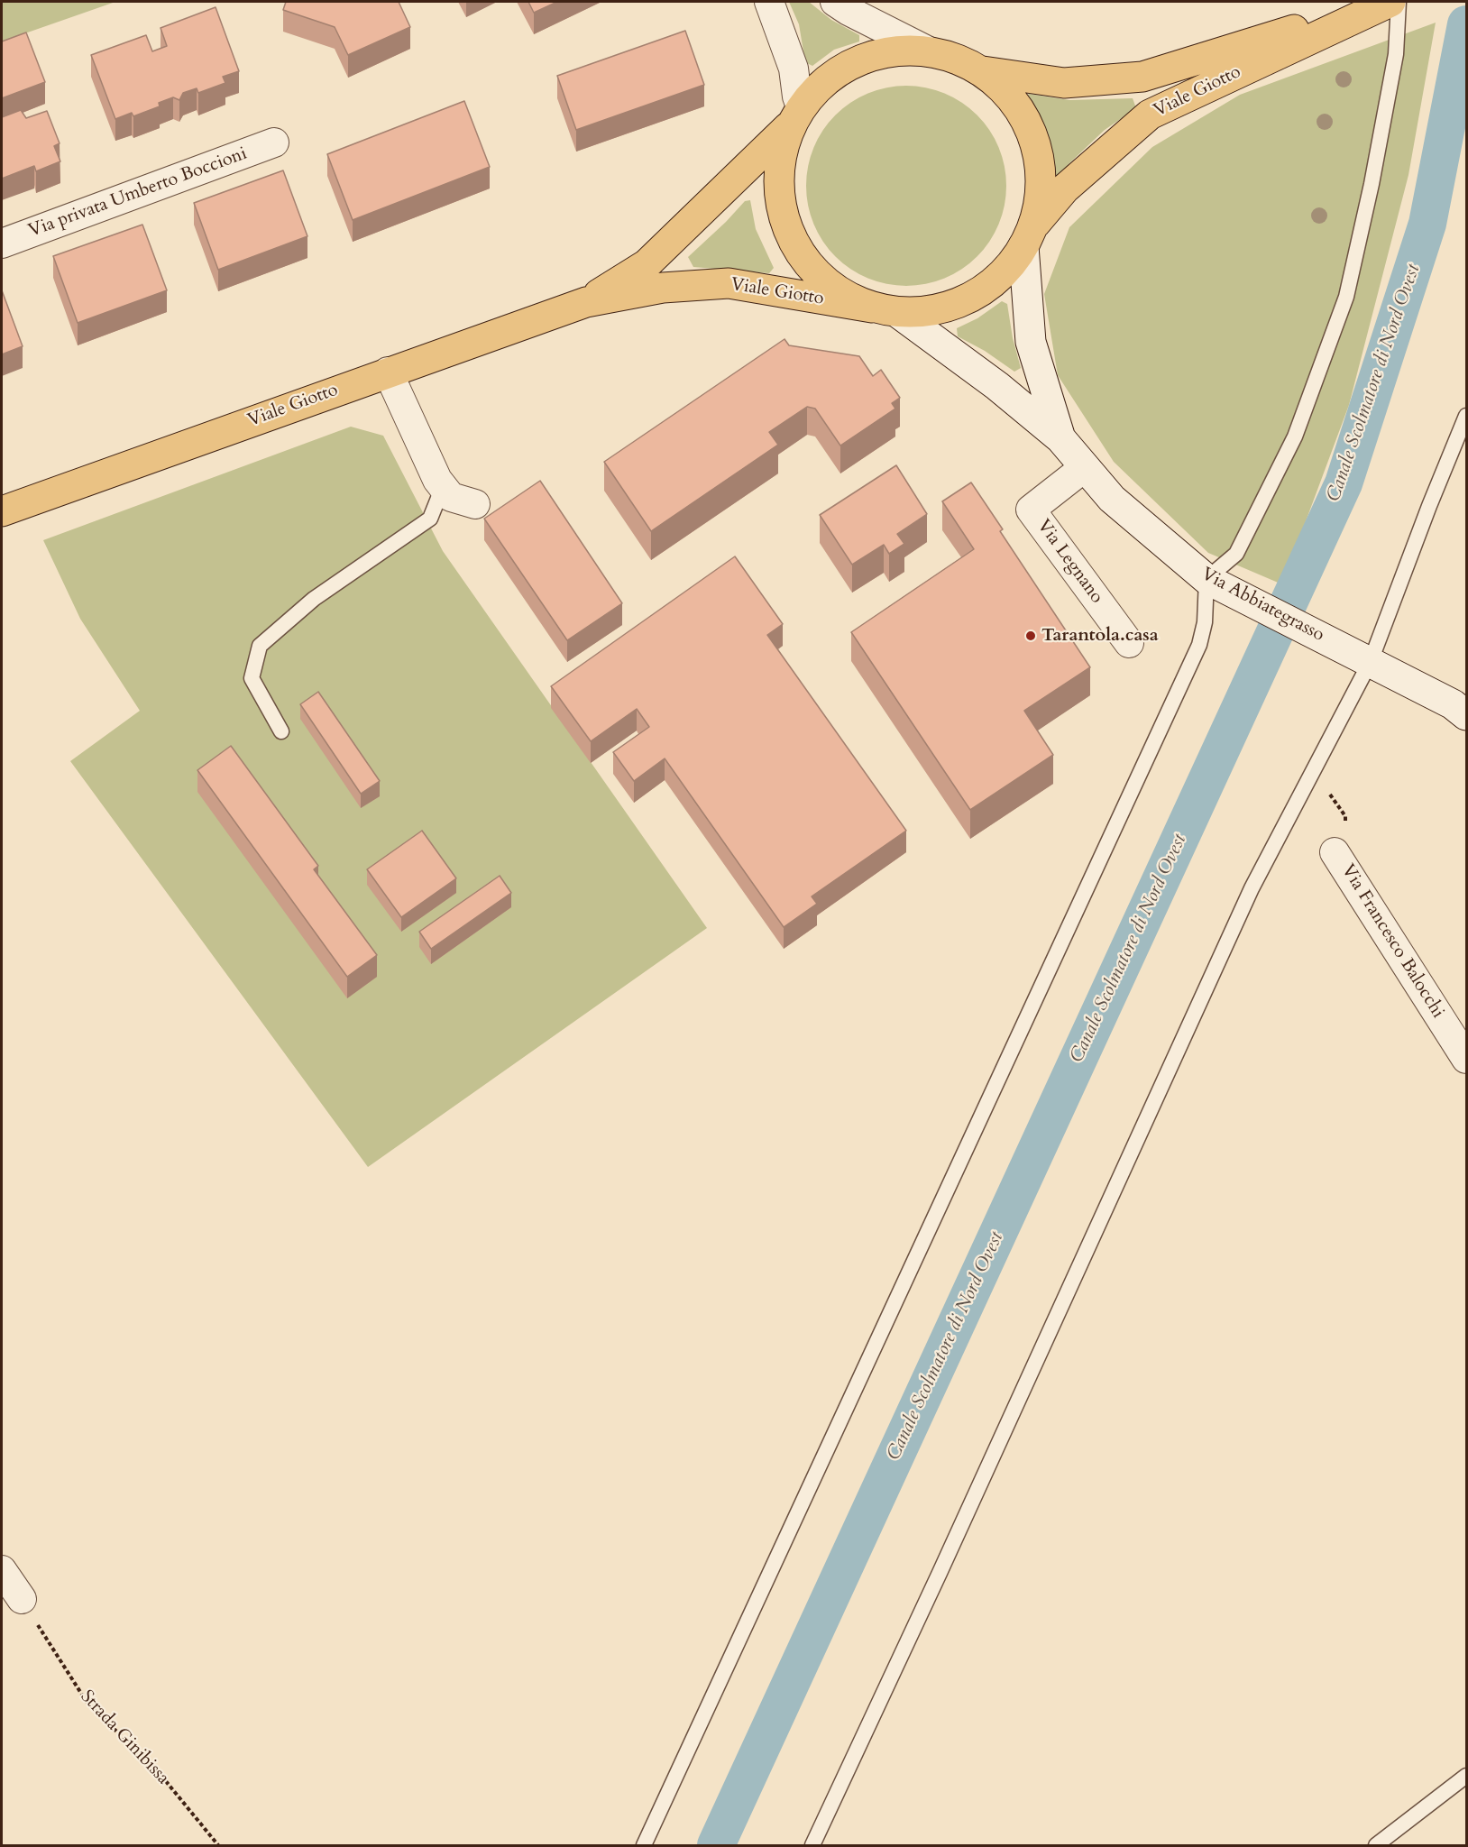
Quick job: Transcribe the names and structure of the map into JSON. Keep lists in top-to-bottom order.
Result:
{
  "streets": {
    "main road": ["Viale Giotto"],
    "street": [
      "Via privata Umberto Boccioni",
      "Via Legnano",
      "Via Abbiategrasso",
      "Via Francesco Balocchi"
    ],
    "path": ["Strada Ginibissa"]
  },
  "crossings": [
    ["Viale Giotto", "Via Abbiategrasso"],
    ["Via Legnano", "Via Abbiategrasso"]
  ],
  "water": ["Canale Scolmatore di Nord Ovest"],
  "places": ["Tarantola.casa"]
}
